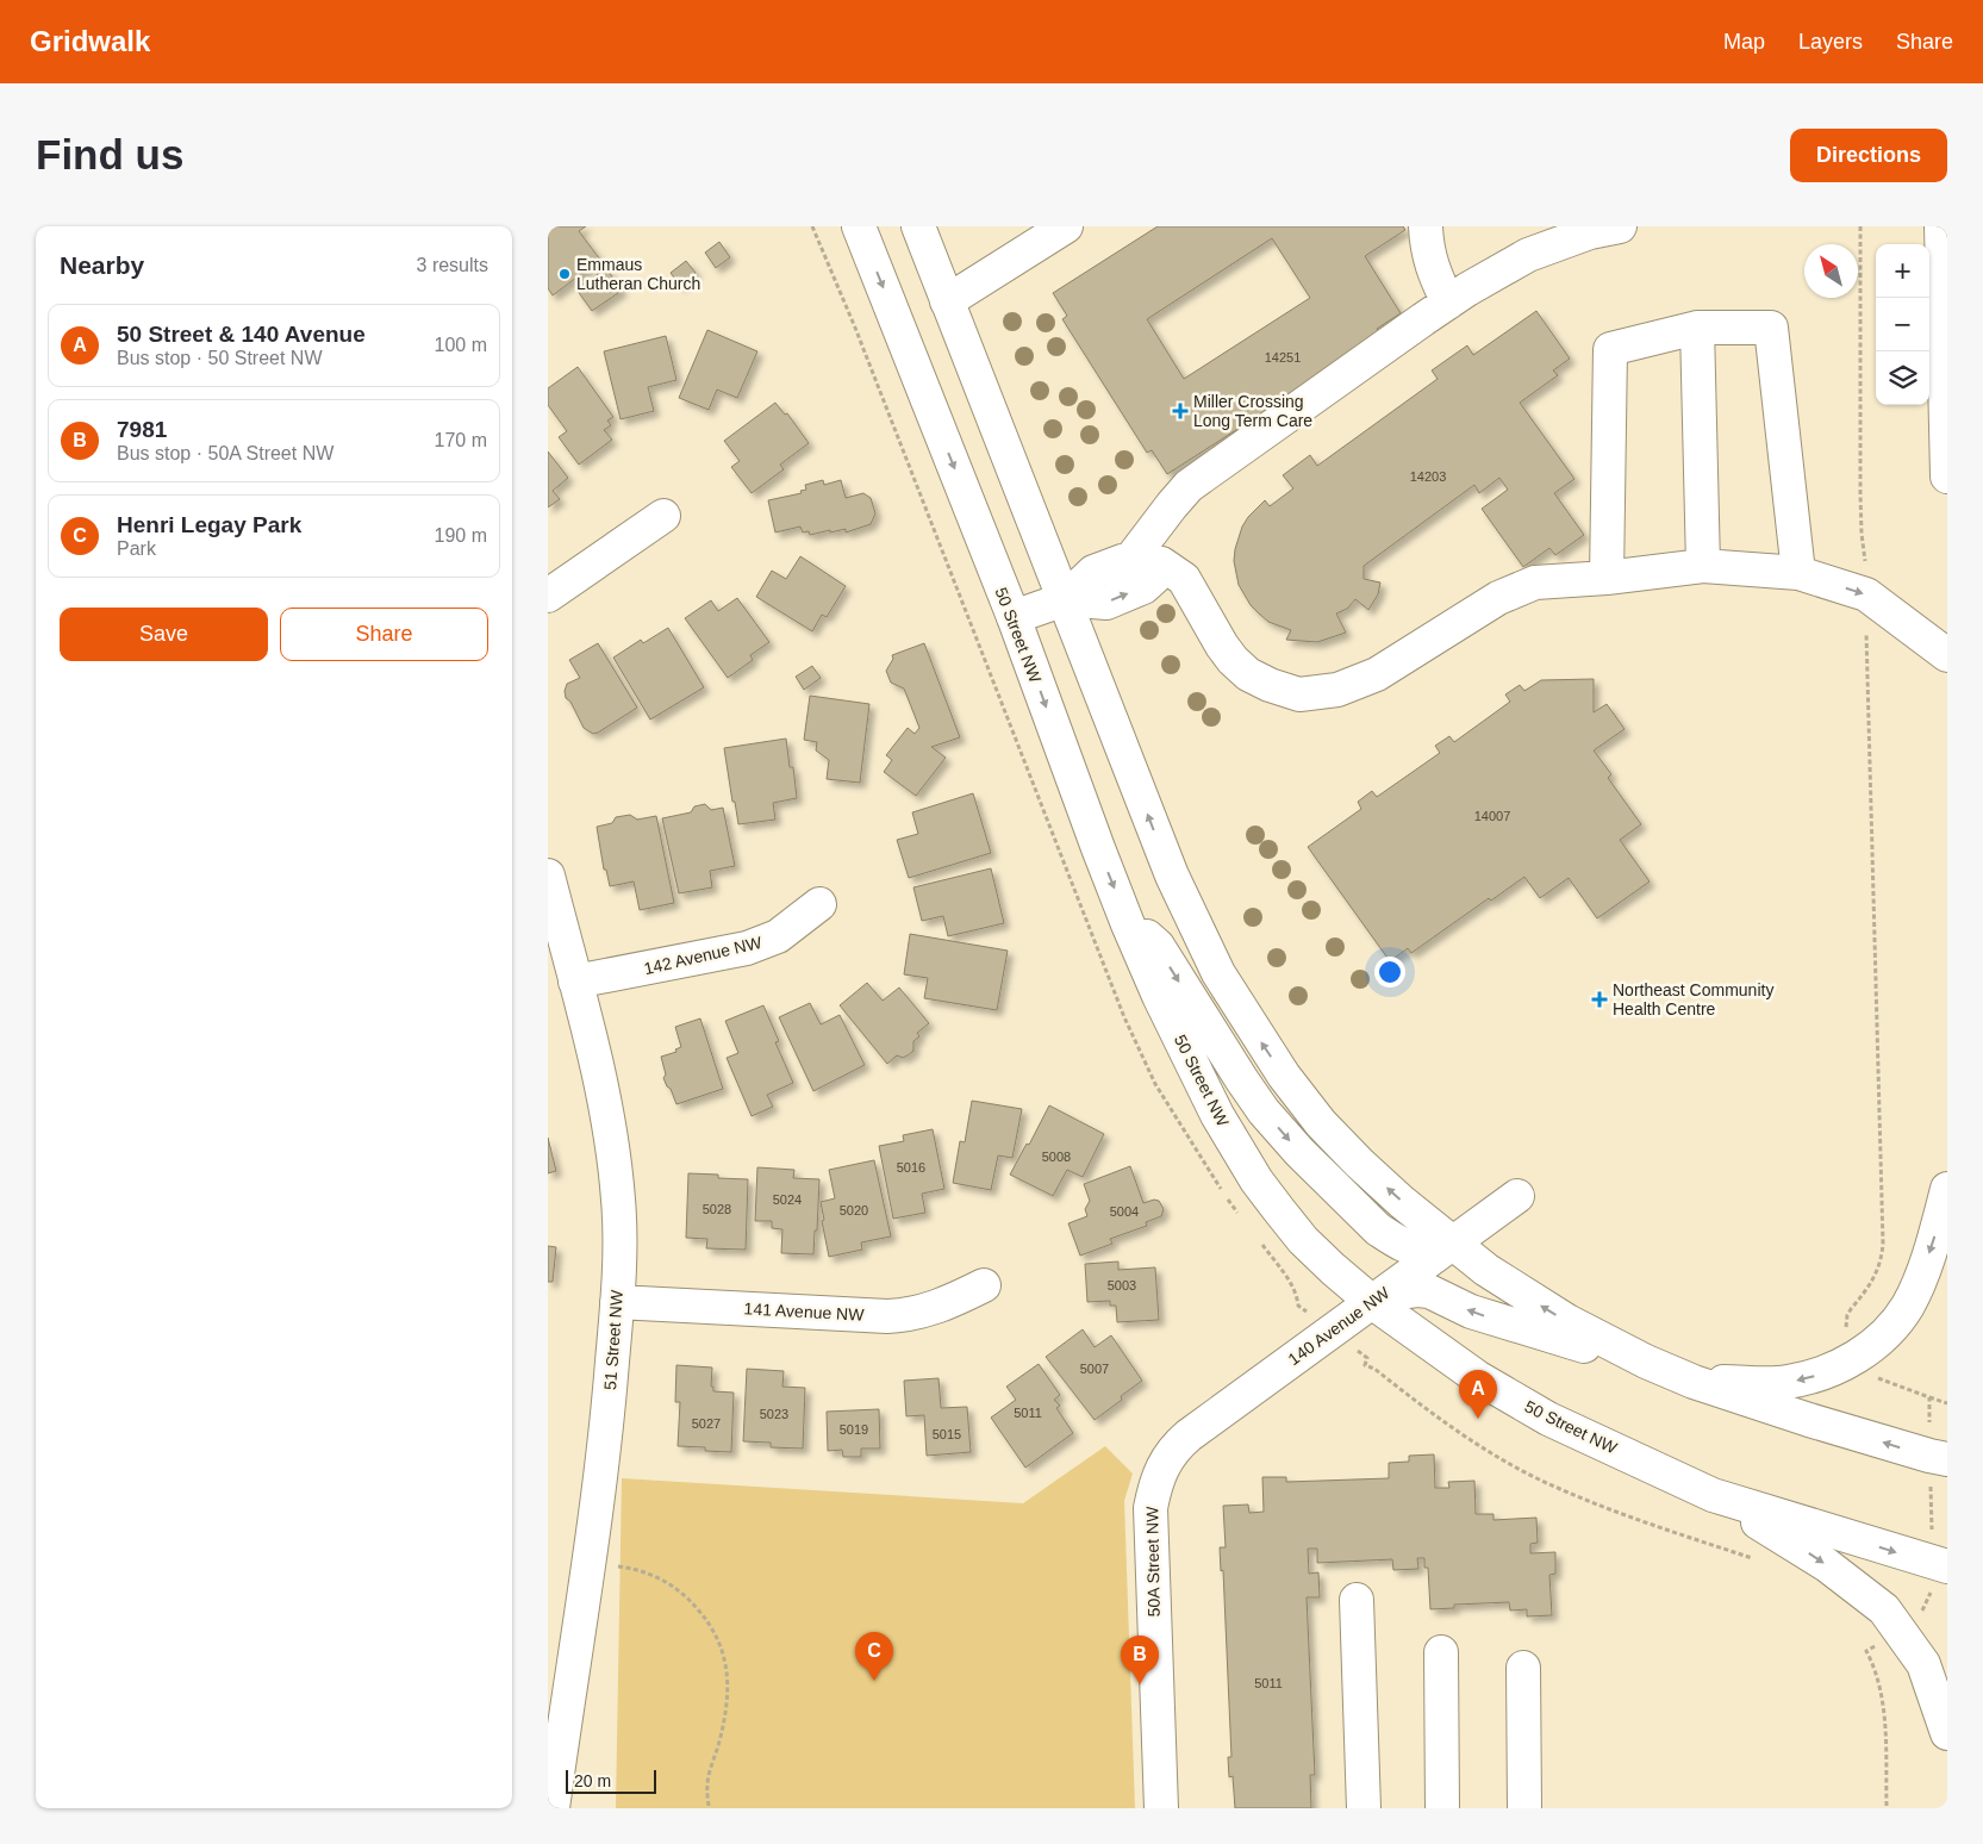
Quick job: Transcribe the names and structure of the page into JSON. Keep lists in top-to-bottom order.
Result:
{
  "streets": {
    "main road": [
      "50 Street NW",
      "142 Avenue NW",
      "141 Avenue NW",
      "140 Avenue NW",
      "51 Street NW",
      "50A Street NW"
    ]
  },
  "crossings": [
    ["50 Street NW", "140 Avenue NW"],
    ["142 Avenue NW", "51 Street NW"],
    ["141 Avenue NW", "51 Street NW"],
    ["140 Avenue NW", "50A Street NW"]
  ],
  "places": {
    "other": ["Emmaus Lutheran Church"],
    "health": ["Miller Crossing Long Term Care", "Northeast Community Health Centre"]
  },
  "house_numbers": [
    "14251",
    "14203",
    "14007",
    "5008",
    "5016",
    "5024",
    "5028",
    "5020",
    "5004",
    "5003",
    "5007",
    "5011",
    "5023",
    "5027",
    "5019",
    "5015",
    "5011"
  ],
  "scale_bar": "20 m",
  "north": "top left",
  "page": {
    "header": "Gridwalk",
    "nav": ["Map", "Layers", "Share"],
    "buttons": [
      "Directions",
      ["Save", "Share"]
    ],
    "title": "Find us",
    "heading": ["Nearby", "3 results"],
    "map_buttons": ["+", "−"],
    "list": [
      {
        "mark": "A",
        "name": "50 Street & 140 Avenue",
        "note": "Bus stop · 50 Street NW",
        "value": "100 m"
      },
      {
        "mark": "B",
        "name": "7981",
        "note": "Bus stop · 50A Street NW",
        "value": "170 m"
      },
      {
        "mark": "C",
        "name": "Henri Legay Park",
        "note": "Park",
        "value": "190 m"
      }
    ],
    "pins": ["A", "C", "B"],
    "scale": "20 m"
  }
}
